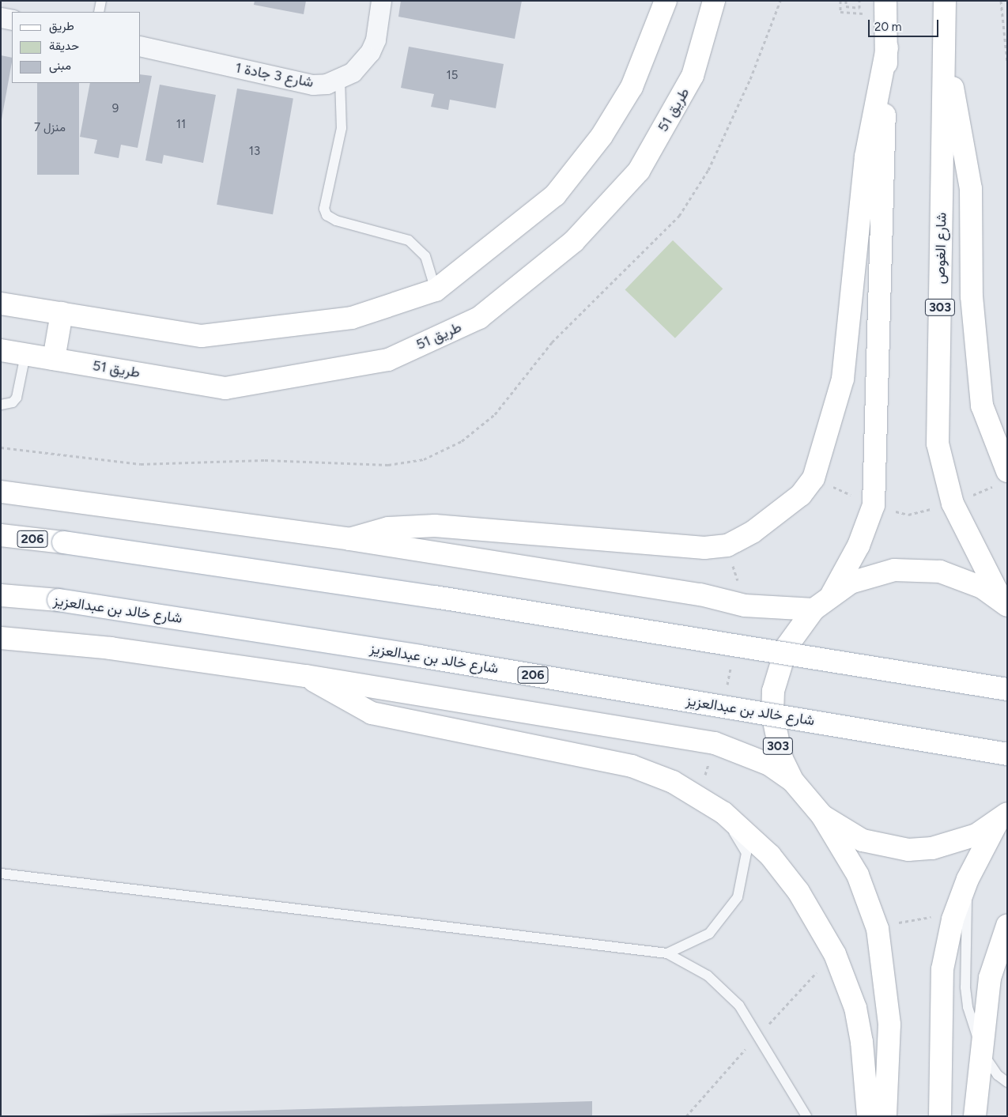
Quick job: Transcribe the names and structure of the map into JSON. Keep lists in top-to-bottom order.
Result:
{
  "streets": {
    "main road": [
      "طريق 51",
      "شارع الغوص",
      "303",
      "206",
      "شارع خالد بن عبدالعزيز"
    ],
    "street": ["شارع 3 جادة 1"]
  },
  "crossings": [
    ["شارع الغوص", "303"]
  ],
  "house_numbers": [
    "15",
    "9",
    "11",
    "7 منزل",
    "13"
  ],
  "legend": ["طريق", "حديقة", "مبنى"],
  "scale_bar": "20 m"
}
